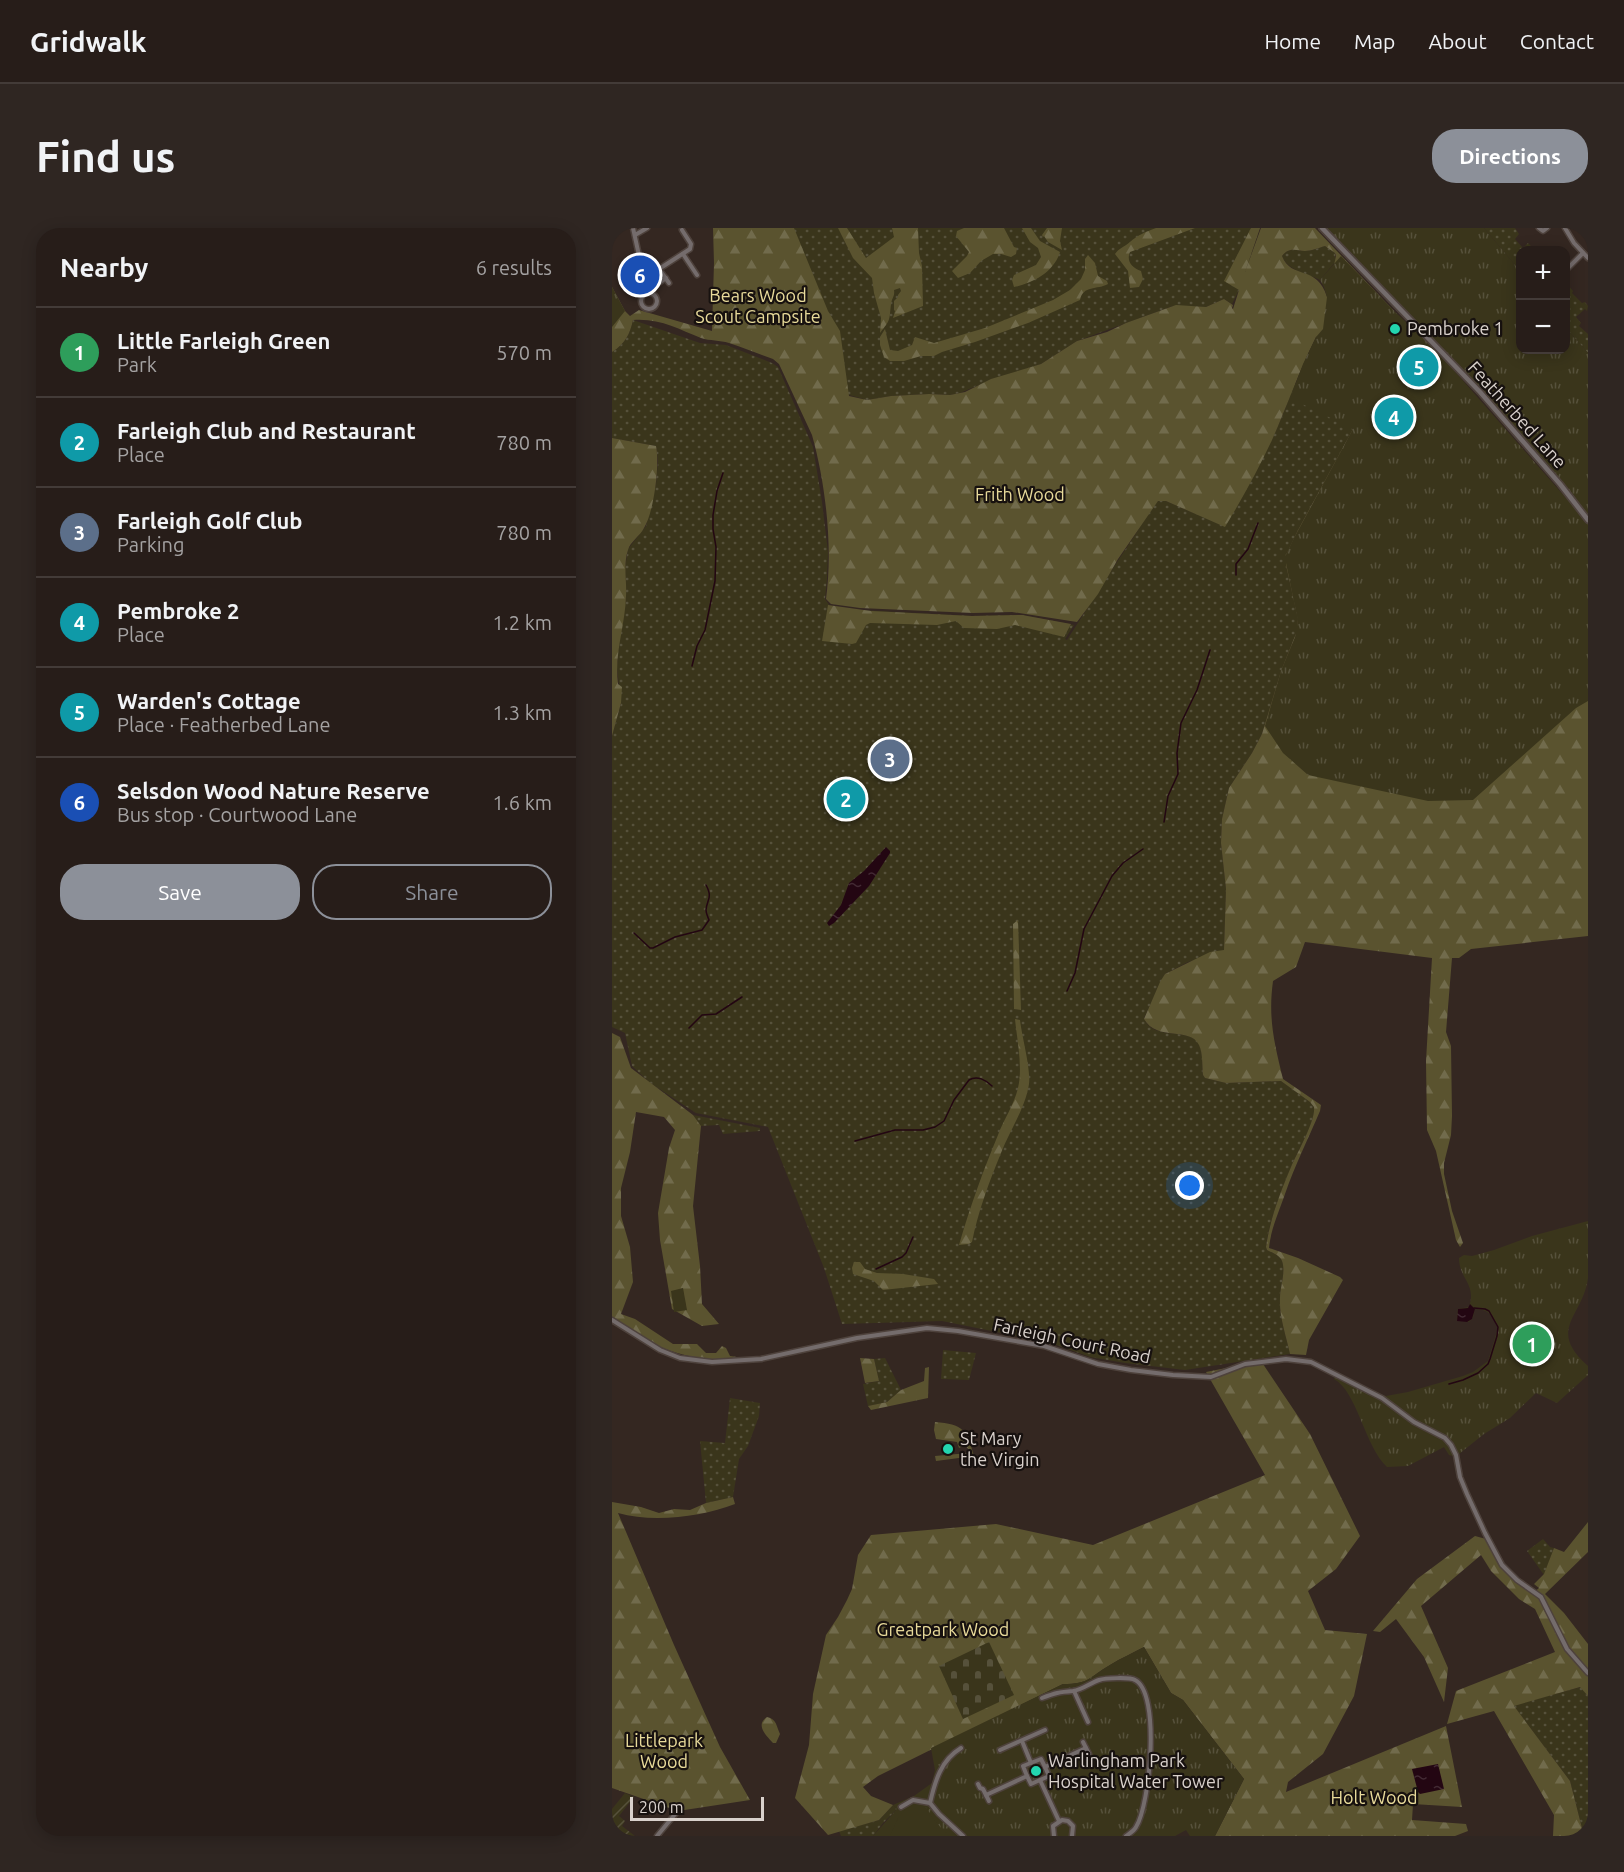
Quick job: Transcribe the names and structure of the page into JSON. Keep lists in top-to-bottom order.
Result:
{
  "streets": {
    "street": ["Featherbed Lane", "Farleigh Court Road"]
  },
  "parks": [
    "Bears Wood Scout Campsite",
    "Frith Wood",
    "Greatpark Wood",
    "Littlepark Wood",
    "Holt Wood"
  ],
  "places": ["Pembroke 1", "St Mary the Virgin", "Warlingham Park Hospital Water Tower"],
  "scale_bar": "200 m",
  "page": {
    "header": "Gridwalk",
    "nav": [
      "Home",
      "Map",
      "About",
      "Contact"
    ],
    "buttons": [
      "Directions",
      ["Save", "Share"]
    ],
    "title": "Find us",
    "heading": ["Nearby", "6 results"],
    "map_buttons": ["+", "−"],
    "pins": [
      "6",
      "5",
      "4",
      "3",
      "2",
      "1"
    ],
    "list": [
      {
        "mark": "1",
        "name": "Little Farleigh Green",
        "note": "Park",
        "value": "570 m"
      },
      {
        "mark": "2",
        "name": "Farleigh Club and Restaurant",
        "note": "Place",
        "value": "780 m"
      },
      {
        "mark": "3",
        "name": "Farleigh Golf Club",
        "note": "Parking",
        "value": "780 m"
      },
      {
        "mark": "4",
        "name": "Pembroke 2",
        "note": "Place",
        "value": "1.2 km"
      },
      {
        "mark": "5",
        "name": "Warden's Cottage",
        "note": "Place · Featherbed Lane",
        "value": "1.3 km"
      },
      {
        "mark": "6",
        "name": "Selsdon Wood Nature Reserve",
        "note": "Bus stop · Courtwood Lane",
        "value": "1.6 km"
      }
    ],
    "scale": "200 m"
  }
}
